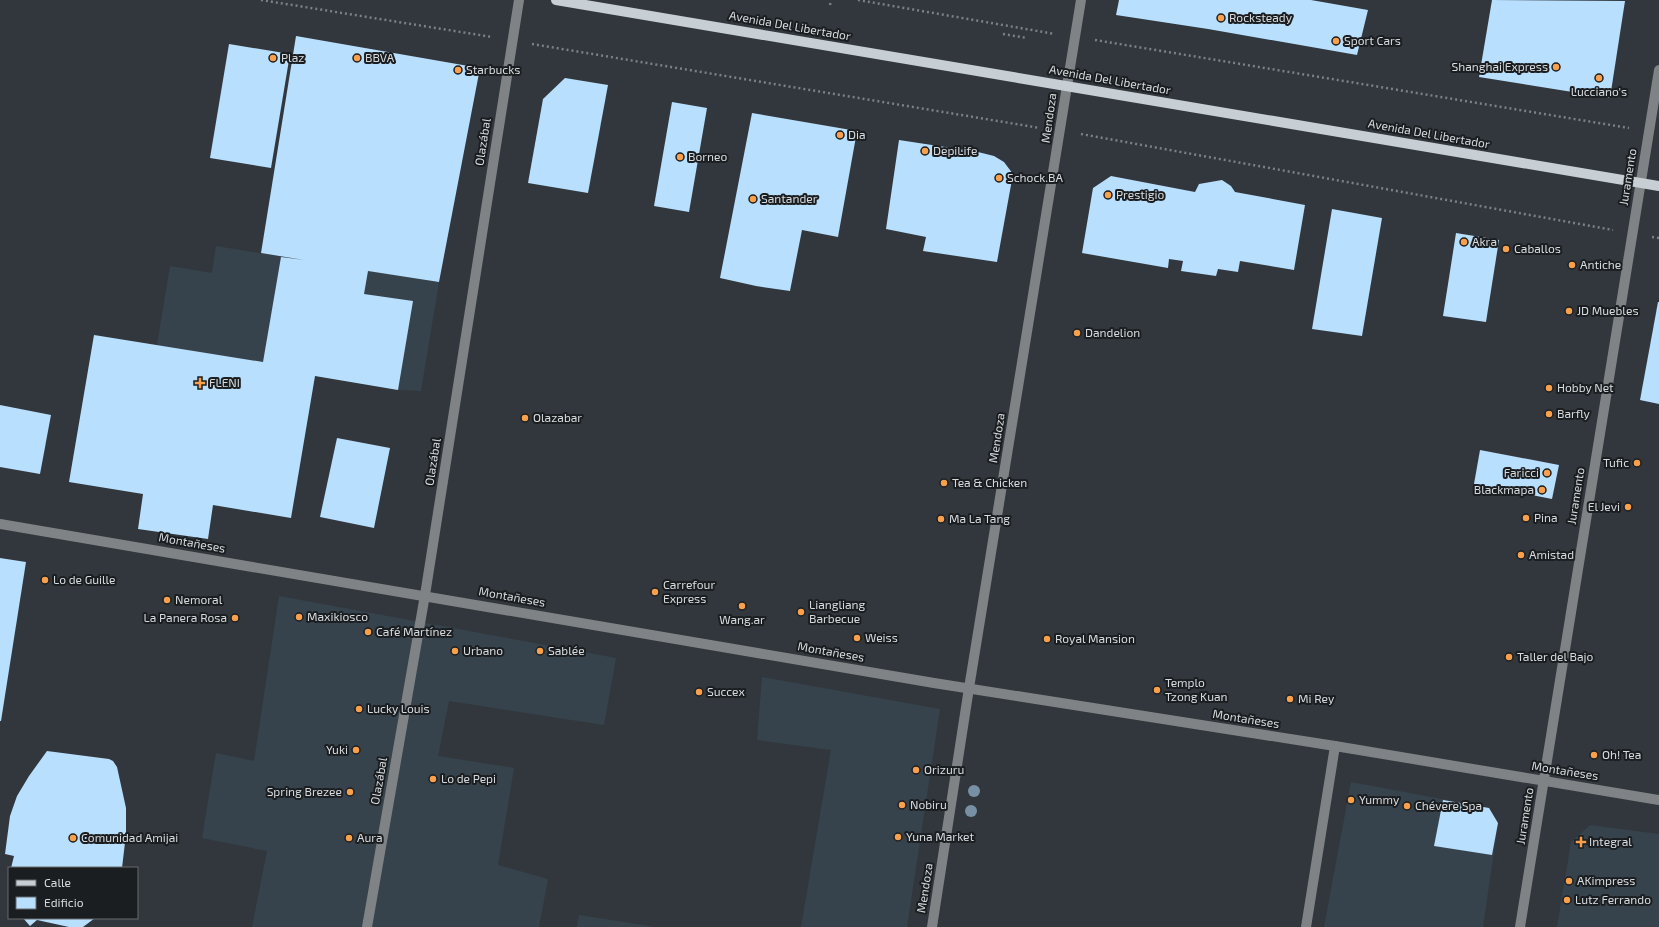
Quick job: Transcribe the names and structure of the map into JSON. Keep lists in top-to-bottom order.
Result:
{
  "streets": {
    "main road": ["Avenida Del Libertador"],
    "street": [
      "Mendoza",
      "Olazábal",
      "Juramento",
      "Montañeses"
    ]
  },
  "crossings": [
    ["Avenida Del Libertador", "Mendoza"],
    ["Avenida Del Libertador", "Juramento"],
    ["Mendoza", "Montañeses"],
    ["Olazábal", "Montañeses"],
    ["Juramento", "Montañeses"]
  ],
  "places": {
    "other": [
      "Rocksteady",
      "Sport Cars",
      "Plaz",
      "BBVA",
      "Shanghai Express",
      "Starbucks",
      "Lucciano's",
      "Dia",
      "DepiLife",
      "Borneo",
      "Schock.BA",
      "Prestigio",
      "Santander",
      "Akra",
      "Caballos",
      "Antiche",
      "JD Muebles",
      "Dandelion",
      "Hobby Net",
      "Barfly",
      "Olazabar",
      "Tufic",
      "Faricci",
      "Tea & Chicken",
      "Blackmapa",
      "El Jevi",
      "Pina",
      "Ma La Tang",
      "Amistad",
      "Lo de Guille",
      "Carrefour Express",
      "Nemoral",
      "Wang.ar",
      "Liangliang Barbecue",
      "Maxikiosco",
      "La Panera Rosa",
      "Café Martínez",
      "Weiss",
      "Royal Mansion",
      "Urbano",
      "Sablée",
      "Taller del Bajo",
      "Templo Tzong Kuan",
      "Succex",
      "Mi Rey",
      "Lucky Louis",
      "Yuki",
      "Oh! Tea",
      "Orizuru",
      "Lo de Pepi",
      "Spring Brezee",
      "Yummy",
      "Nobiru",
      "Chévere Spa",
      "Yuna Market",
      "Comunidad Amijai",
      "Aura",
      "AKimpress",
      "Lutz Ferrando"
    ],
    "health": ["FLENI", "Integral"]
  },
  "legend": ["Calle", "Edificio"]
}
